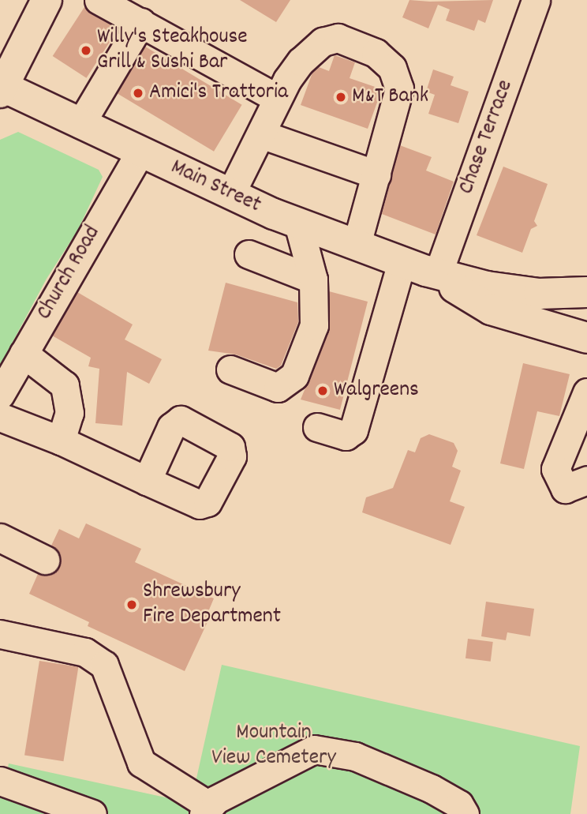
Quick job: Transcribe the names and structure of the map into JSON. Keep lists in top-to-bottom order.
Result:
{
  "streets": {
    "main road": ["Main Street"],
    "street": ["Chase Terrace", "Church Road"]
  },
  "crossings": [
    ["Chase Terrace", "Main Street"],
    ["Main Street", "Church Road"]
  ],
  "parks": ["Mountain View Cemetery"],
  "places": [
    "Willy's Steakhouse Grill & Sushi Bar",
    "Amici's Trattoria",
    "M&T Bank",
    "Walgreens",
    "Shrewsbury Fire Department"
  ]
}
